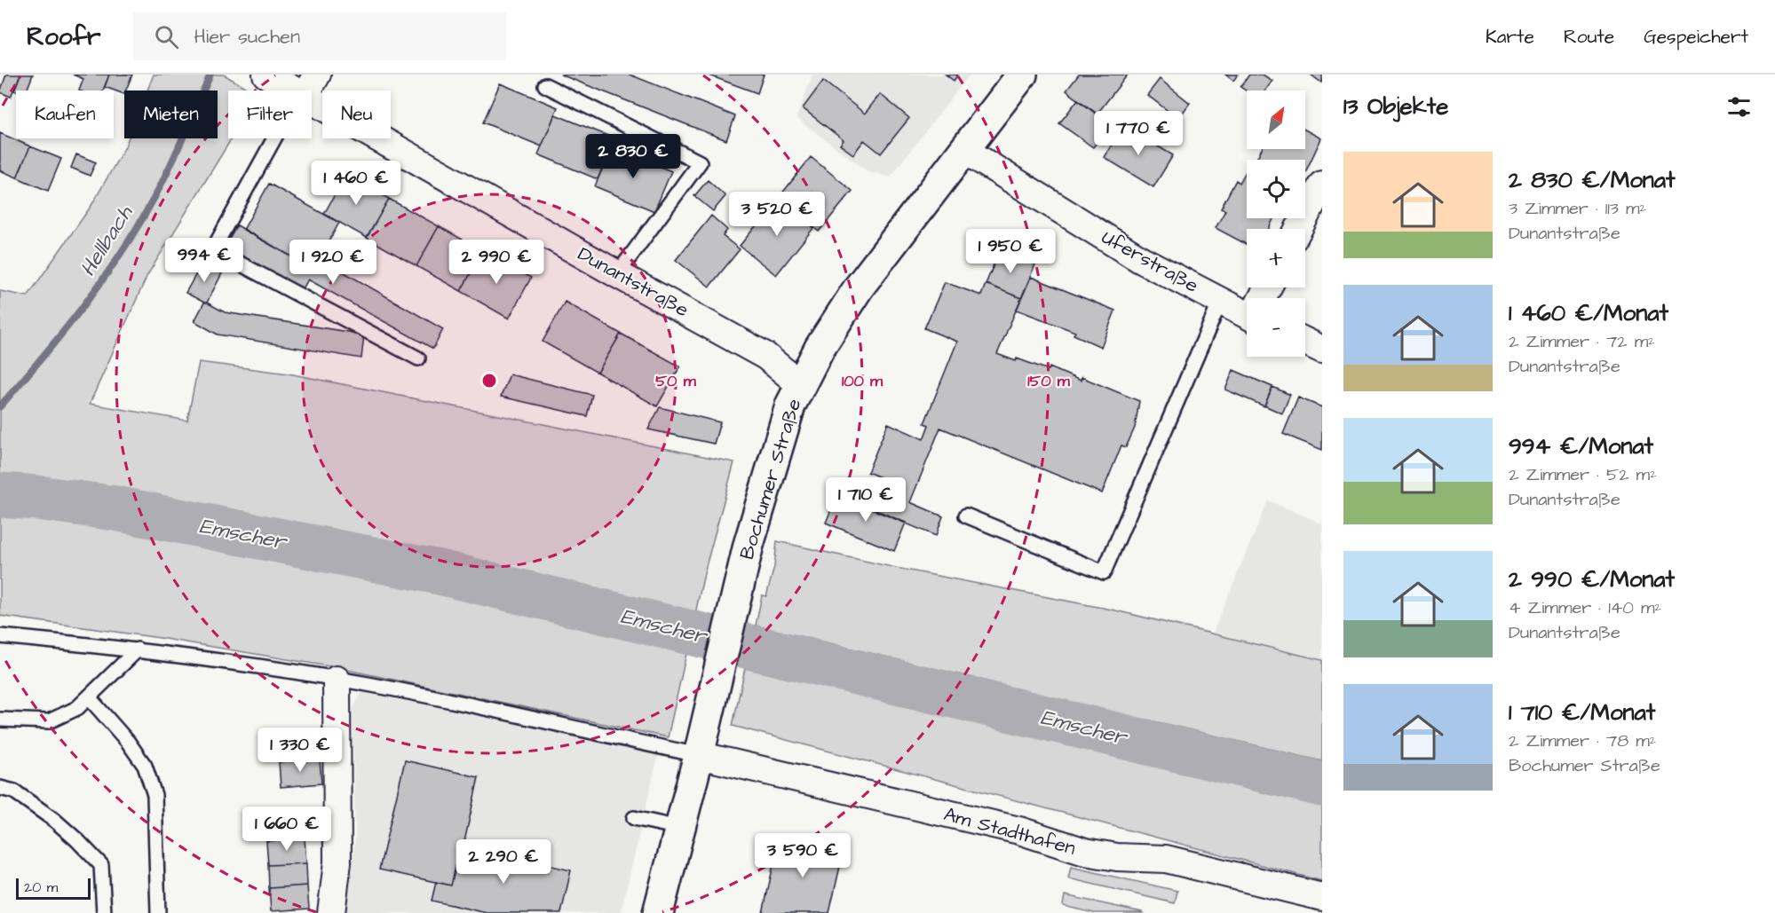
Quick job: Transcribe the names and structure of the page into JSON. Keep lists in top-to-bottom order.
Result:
{
  "streets": {
    "main road": ["Bochumer Straße"],
    "street": ["Uferstraße", "Dunantstraße", "Am Stadthafen"]
  },
  "crossings": [
    ["Uferstraße", "Bochumer Straße"],
    ["Dunantstraße", "Bochumer Straße"],
    ["Bochumer Straße", "Am Stadthafen"]
  ],
  "water": ["Hellbach", "Emscher"],
  "scale_bar": "20 m",
  "north": "top right",
  "page": {
    "header": "Roofr",
    "search": "Hier suchen",
    "nav": ["Karte", "Route", "Gespeichert"],
    "heading": "13 Objekte",
    "map_buttons": ["+", "−"],
    "chip": [
      "Kaufen",
      "Mieten",
      "Filter",
      "Neu"
    ],
    "price": [
      "1 770 €",
      "2 830 €",
      "1 460 €",
      "3 520 €",
      "1 950 €",
      "994 €",
      "1 920 €",
      "2 990 €",
      "1 710 €",
      "1 330 €",
      "1 660 €",
      "3 590 €",
      "2 290 €"
    ],
    "list": [
      {
        "name": "2 830 €/Monat",
        "note": "3 Zimmer · 113 m² · Dunantstraße"
      },
      {
        "name": "1 460 €/Monat",
        "note": "2 Zimmer · 72 m² · Dunantstraße"
      },
      {
        "name": "994 €/Monat",
        "note": "2 Zimmer · 52 m² · Dunantstraße"
      },
      {
        "name": "2 990 €/Monat",
        "note": "4 Zimmer · 140 m² · Dunantstraße"
      },
      {
        "name": "1 710 €/Monat",
        "note": "2 Zimmer · 78 m² · Bochumer Straße"
      }
    ],
    "scale": "20 m"
  },
  "rings": ["50 m", "100 m", "150 m"]
}
